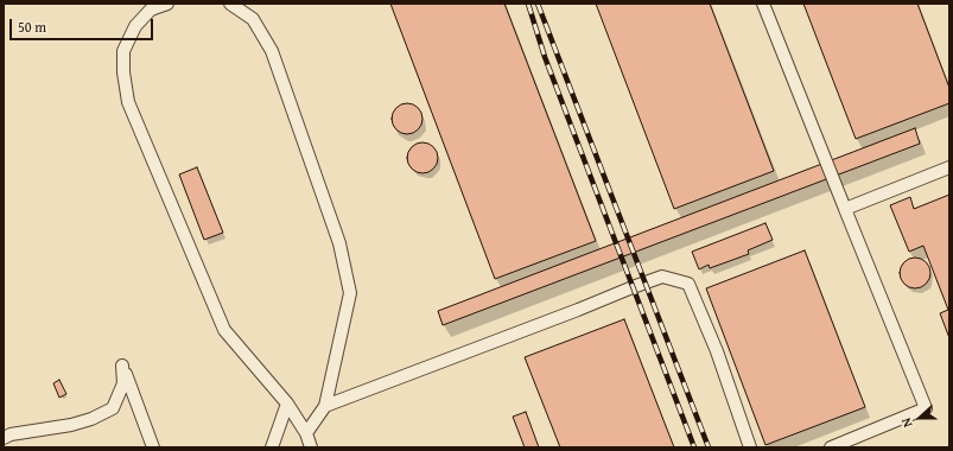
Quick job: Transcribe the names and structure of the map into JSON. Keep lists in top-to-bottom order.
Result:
{
  "scale_bar": "50 m",
  "north": "left"
}
